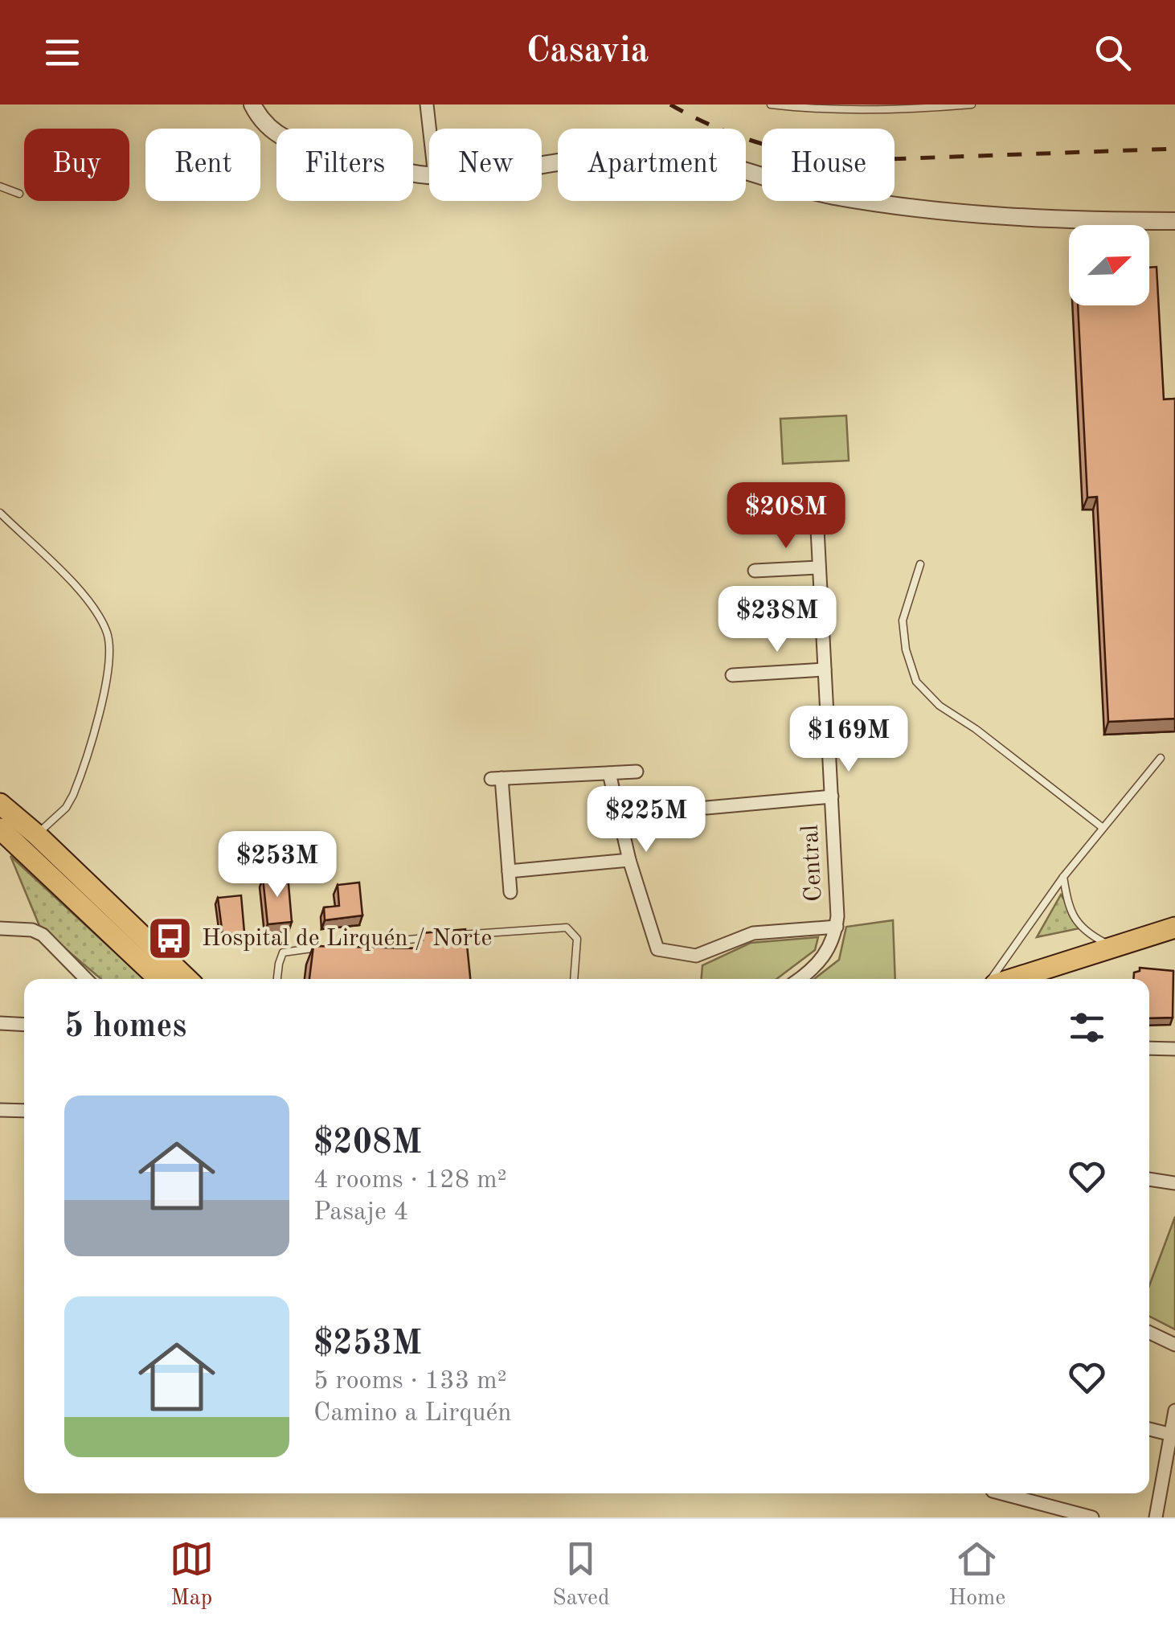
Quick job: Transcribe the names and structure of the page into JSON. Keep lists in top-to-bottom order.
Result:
{
  "streets": {
    "street": ["Central"]
  },
  "places": {
    "bus stop": ["Hospital de Lirquén / Norte"]
  },
  "north": "top right",
  "page": {
    "header": "Casavia",
    "chip": [
      "Buy",
      "Rent",
      "Filters",
      "New",
      "Apartment",
      "House"
    ],
    "price": [
      "$208M",
      "$238M",
      "$169M",
      "$225M",
      "$253M"
    ],
    "heading": "5 homes",
    "list": [
      {
        "name": "$208M",
        "note": "4 rooms · 128 m² · Pasaje 4"
      },
      {
        "name": "$253M",
        "note": "5 rooms · 133 m² · Camino a Lirquén"
      }
    ],
    "tabs": ["Map", "Saved", "Home"]
  }
}
